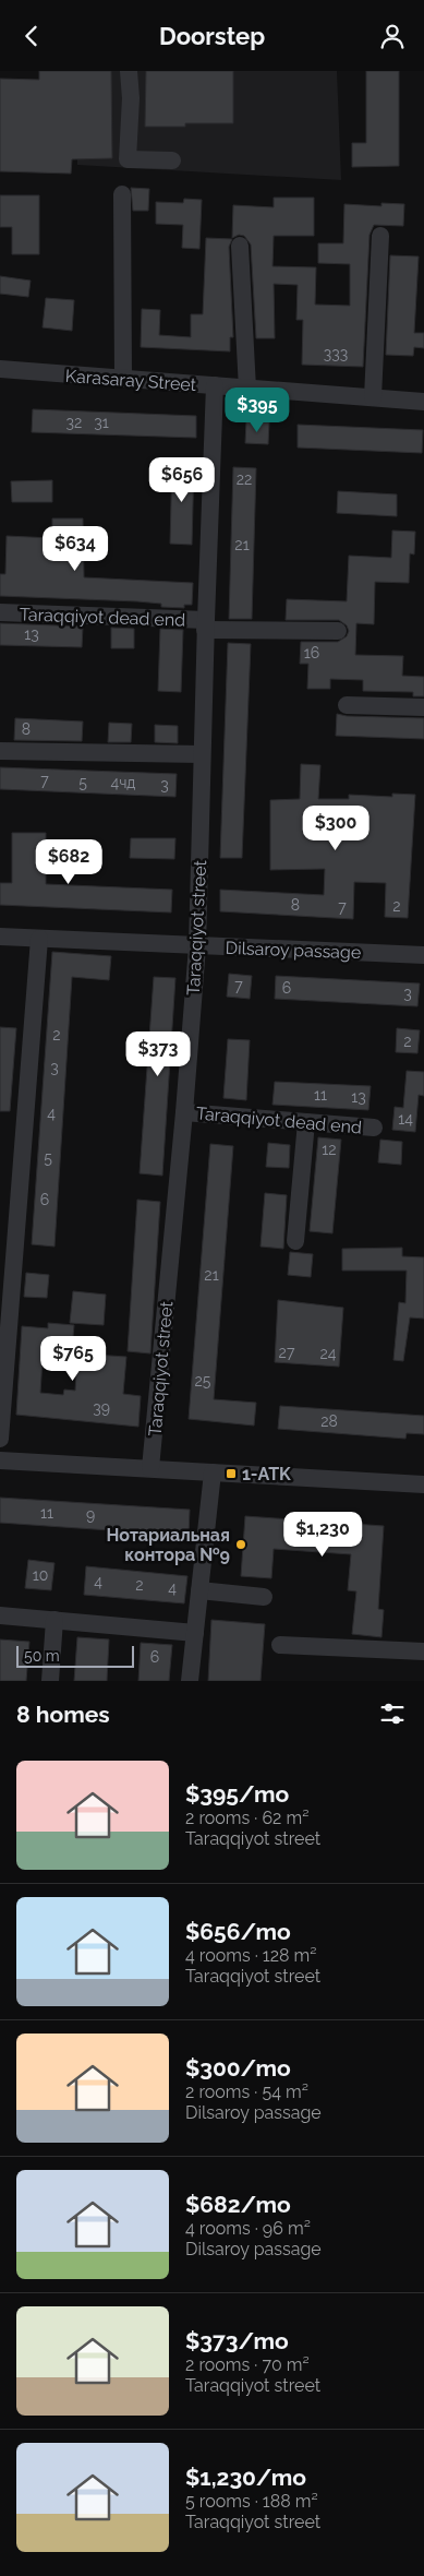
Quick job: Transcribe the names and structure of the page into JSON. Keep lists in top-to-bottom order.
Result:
{
  "streets": {
    "street": [
      "Karasaray Street",
      "Taraqqiyot dead end",
      "Taraqqiyot street",
      "Dilsaroy passage"
    ]
  },
  "crossings": [
    ["Karasaray Street", "Taraqqiyot street"],
    ["Taraqqiyot dead end", "Taraqqiyot street"],
    ["Taraqqiyot street", "Dilsaroy passage"]
  ],
  "places": {
    "transit": ["1-ATK"],
    "other": ["Нотариальная контора №9"]
  },
  "house_numbers": [
    "333",
    "32",
    "31",
    "22",
    "21",
    "13",
    "16",
    "8",
    "7",
    "5",
    "4чд",
    "3",
    "8",
    "2",
    "7",
    "7",
    "6",
    "3",
    "2",
    "2",
    "3",
    "11",
    "13",
    "4",
    "14",
    "12",
    "5",
    "6",
    "21",
    "27",
    "24",
    "25",
    "39",
    "28",
    "11",
    "9",
    "10",
    "4",
    "2",
    "4",
    "6"
  ],
  "scale_bar": "50 m",
  "page": {
    "header": "Doorstep",
    "price": [
      "$395",
      "$656",
      "$634",
      "$300",
      "$682",
      "$373",
      "$765",
      "$1,230"
    ],
    "scale": "50 m",
    "heading": "8 homes",
    "list": [
      {
        "name": "$395/mo",
        "note": "2 rooms · 62 m² · Taraqqiyot street"
      },
      {
        "name": "$656/mo",
        "note": "4 rooms · 128 m² · Taraqqiyot street"
      },
      {
        "name": "$300/mo",
        "note": "2 rooms · 54 m² · Dilsaroy passage"
      },
      {
        "name": "$682/mo",
        "note": "4 rooms · 96 m² · Dilsaroy passage"
      },
      {
        "name": "$373/mo",
        "note": "2 rooms · 70 m² · Taraqqiyot street"
      },
      {
        "name": "$1,230/mo",
        "note": "5 rooms · 188 m² · Taraqqiyot street"
      }
    ]
  }
}
